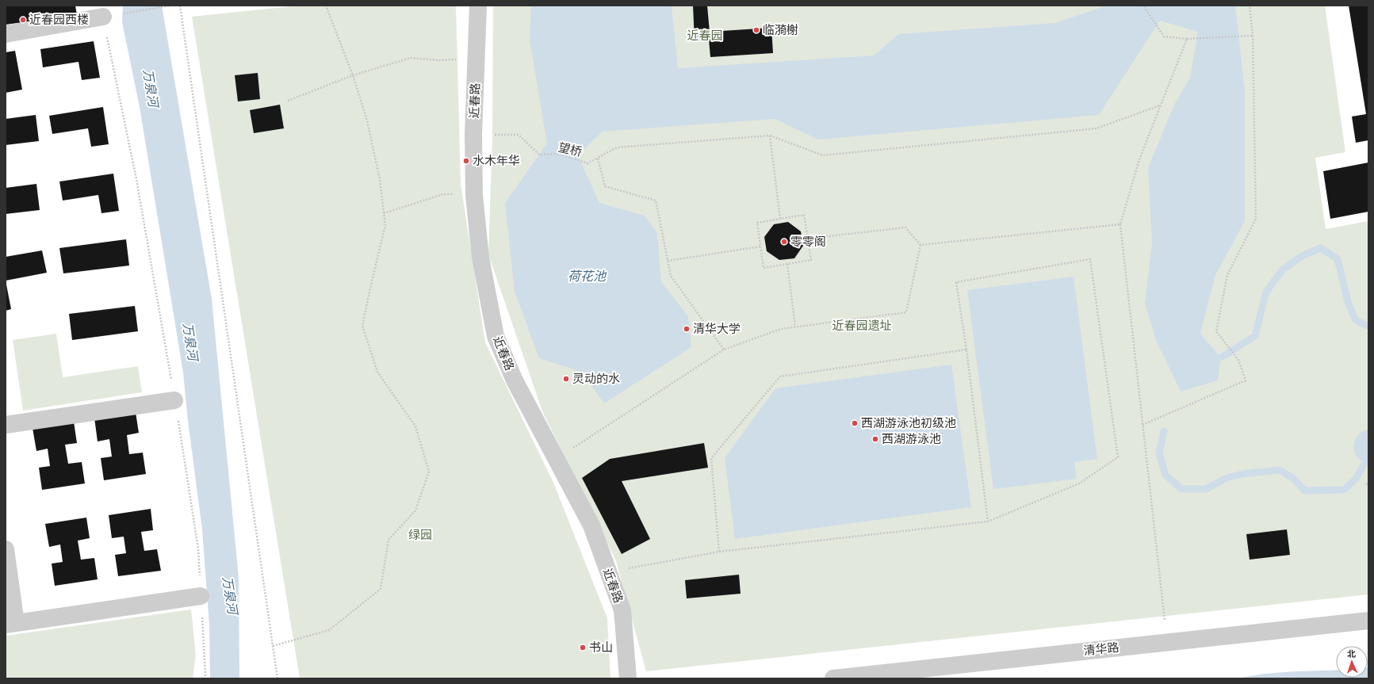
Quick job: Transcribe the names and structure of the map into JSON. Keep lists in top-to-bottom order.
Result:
{
  "streets": {
    "street": ["近春路", "清华路"],
    "path": ["望桥"]
  },
  "water": ["万泉河", "荷花池"],
  "parks": ["近春园", "近春园遗址", "绿园"],
  "places": [
    "近春园西楼",
    "临漪榭",
    "水木年华",
    "零零阁",
    "清华大学",
    "灵动的水",
    "西湖游泳池初级池",
    "西湖游泳池",
    "书山"
  ],
  "north": "top"
}
